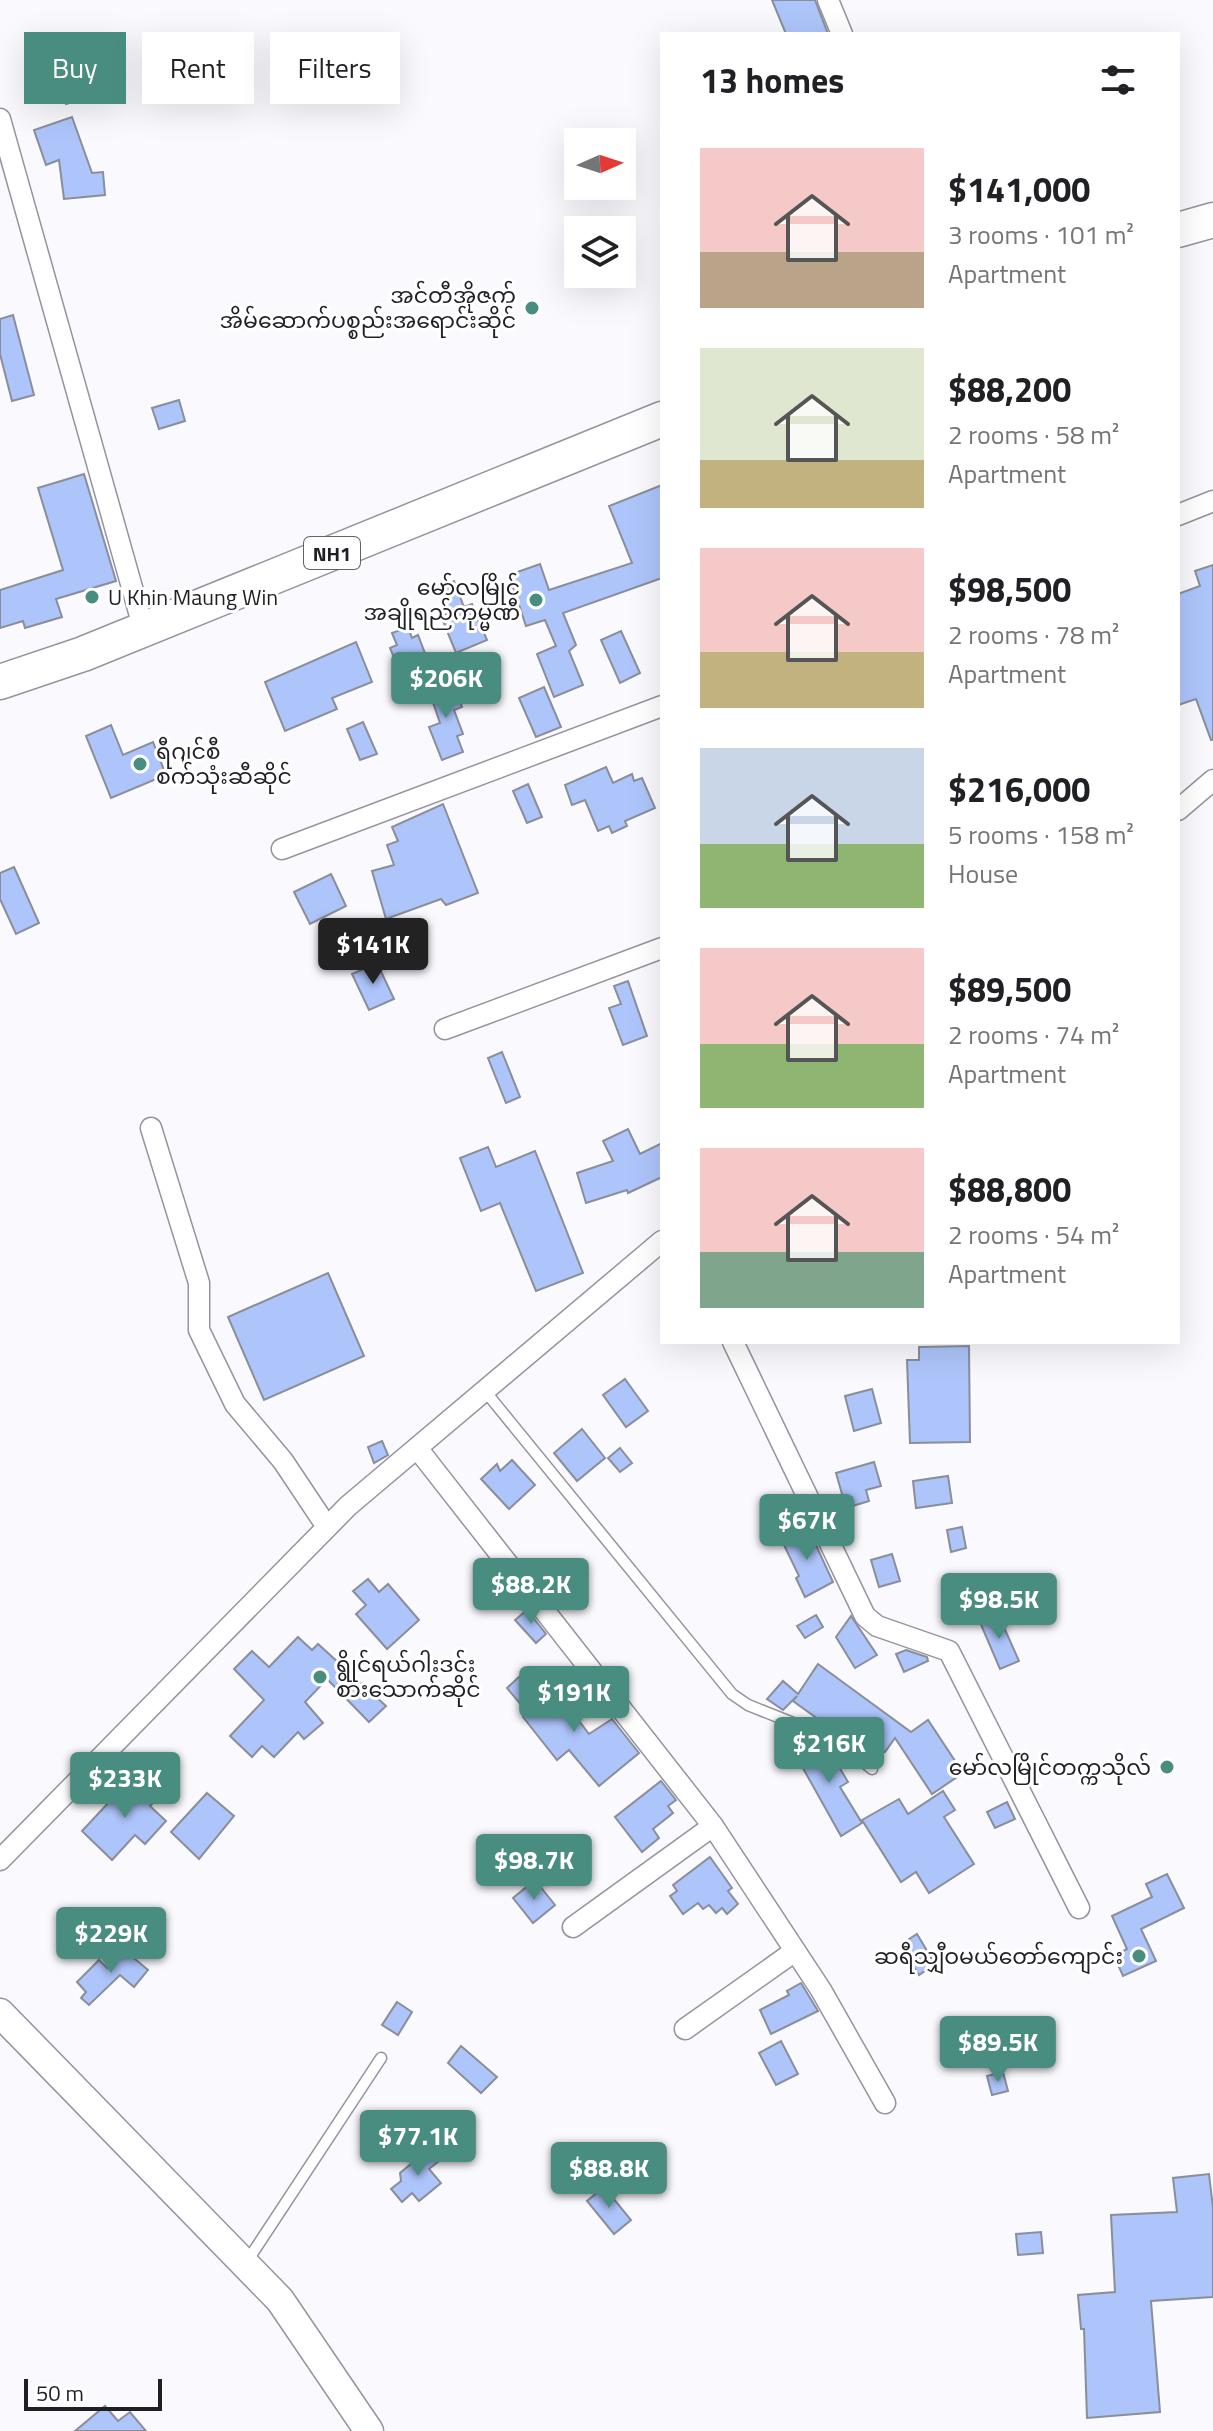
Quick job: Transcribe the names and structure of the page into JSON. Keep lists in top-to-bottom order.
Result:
{
  "streets": {
    "highway": ["NH1"]
  },
  "places": [
    "အင်တီအိုဇက် အိမ်ဆောက်ပစ္စည်းအရောင်းဆိုင်",
    "U Khin Maung Win",
    "မော်လမြိုင် အချိုရည်ကုမ္မဏီ",
    "ရီဂျင်စီ စက်သုံးဆီဆိုင်",
    "ရွိုင်ရယ်ဂါးဒင်း စားသောက်ဆိုင်",
    "မော်လမြိုင်တက္ကသိုလ်",
    "ဆရီသျှီဝမယ်တော်ကျောင်း"
  ],
  "scale_bar": "50 m",
  "north": "right",
  "page": {
    "chip": ["Buy", "Rent", "Filters"],
    "heading": "13 homes",
    "list": [
      {
        "name": "$141,000",
        "note": "3 rooms · 101 m² · Apartment"
      },
      {
        "name": "$88,200",
        "note": "2 rooms · 58 m² · Apartment"
      },
      {
        "name": "$98,500",
        "note": "2 rooms · 78 m² · Apartment"
      },
      {
        "name": "$216,000",
        "note": "5 rooms · 158 m² · House"
      },
      {
        "name": "$89,500",
        "note": "2 rooms · 74 m² · Apartment"
      },
      {
        "name": "$88,800",
        "note": "2 rooms · 54 m² · Apartment"
      }
    ],
    "price": [
      "$206K",
      "$141K",
      "$67K",
      "$88.2K",
      "$98.5K",
      "$191K",
      "$216K",
      "$233K",
      "$98.7K",
      "$229K",
      "$89.5K",
      "$77.1K",
      "$88.8K"
    ],
    "scale": "50 m"
  }
}
